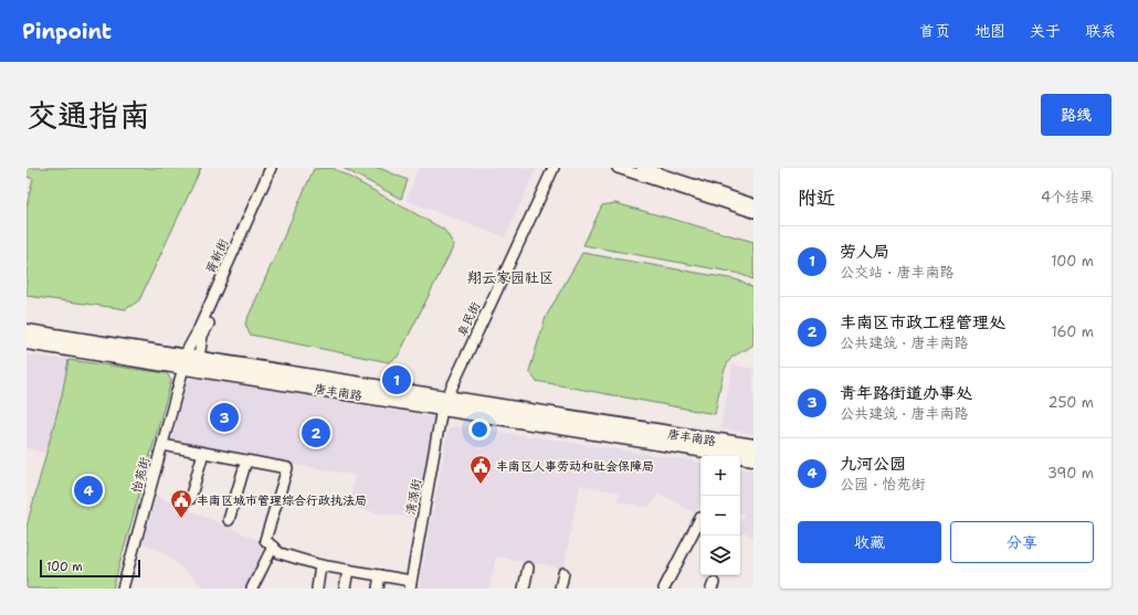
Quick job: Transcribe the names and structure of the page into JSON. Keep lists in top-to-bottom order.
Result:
{
  "streets": {
    "main road": ["唐丰南路"],
    "street": [
      "胥新街",
      "阜民街",
      "怡苑街",
      "清源街"
    ]
  },
  "crossings": [
    ["胥新街", "唐丰南路"],
    ["胥新街", "怡苑街"],
    ["阜民街", "唐丰南路"],
    ["阜民街", "清源街"],
    ["唐丰南路", "怡苑街"],
    ["唐丰南路", "清源街"]
  ],
  "districts": ["翔云家园社区"],
  "places": {
    "public building": ["丰南区人事劳动和社会保障局", "丰南区城市管理综合行政执法局"]
  },
  "scale_bar": "100 m",
  "page": {
    "header": "Pinpoint",
    "nav": [
      "首页",
      "地图",
      "关于",
      "联系"
    ],
    "title": "交通指南",
    "buttons": [
      "路线",
      ["收藏", "分享"]
    ],
    "heading": ["附近", "4个结果"],
    "list": [
      {
        "mark": "1",
        "name": "劳人局",
        "note": "公交站 · 唐丰南路",
        "value": "100 m"
      },
      {
        "mark": "2",
        "name": "丰南区市政工程管理处",
        "note": "公共建筑 · 唐丰南路",
        "value": "160 m"
      },
      {
        "mark": "3",
        "name": "青年路街道办事处",
        "note": "公共建筑 · 唐丰南路",
        "value": "250 m"
      },
      {
        "mark": "4",
        "name": "九河公园",
        "note": "公园 · 怡苑街",
        "value": "390 m"
      }
    ],
    "pins": [
      "1",
      "3",
      "2",
      "4"
    ],
    "map_buttons": ["+", "−"],
    "scale": "100 m"
  }
}
